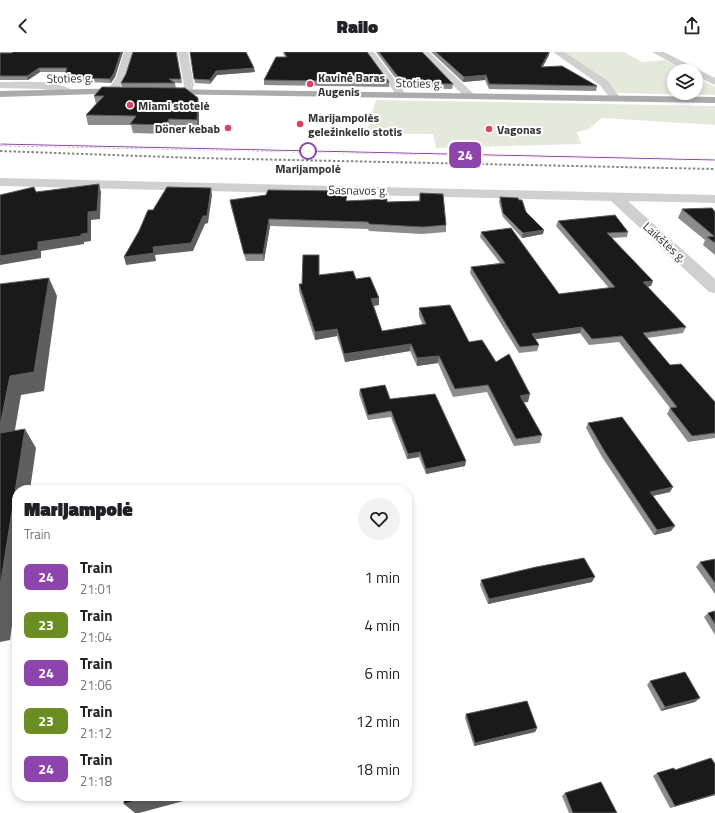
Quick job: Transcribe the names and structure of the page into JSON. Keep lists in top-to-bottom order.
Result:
{
  "streets": {
    "main road": ["Stoties g."],
    "street": ["Sasnavos g.", "Laikštės g."]
  },
  "crossings": [
    ["Sasnavos g.", "Laikštės g."]
  ],
  "places": [
    "Kavinė Baras Augenis",
    "Miami stotelė",
    "Marijampolės geležinkelio stotis",
    "Döner kebab",
    "Vagonas",
    "Marijampolė"
  ],
  "page": {
    "header": "Railo",
    "on_map": "24",
    "heading": ["Marijampolė", "Train"],
    "list": [
      {
        "mark": "24",
        "name": "Train",
        "note": "21:01",
        "value": "1 min"
      },
      {
        "mark": "23",
        "name": "Train",
        "note": "21:04",
        "value": "4 min"
      },
      {
        "mark": "24",
        "name": "Train",
        "note": "21:06",
        "value": "6 min"
      },
      {
        "mark": "23",
        "name": "Train",
        "note": "21:12",
        "value": "12 min"
      },
      {
        "mark": "24",
        "name": "Train",
        "note": "21:18",
        "value": "18 min"
      }
    ]
  }
}
